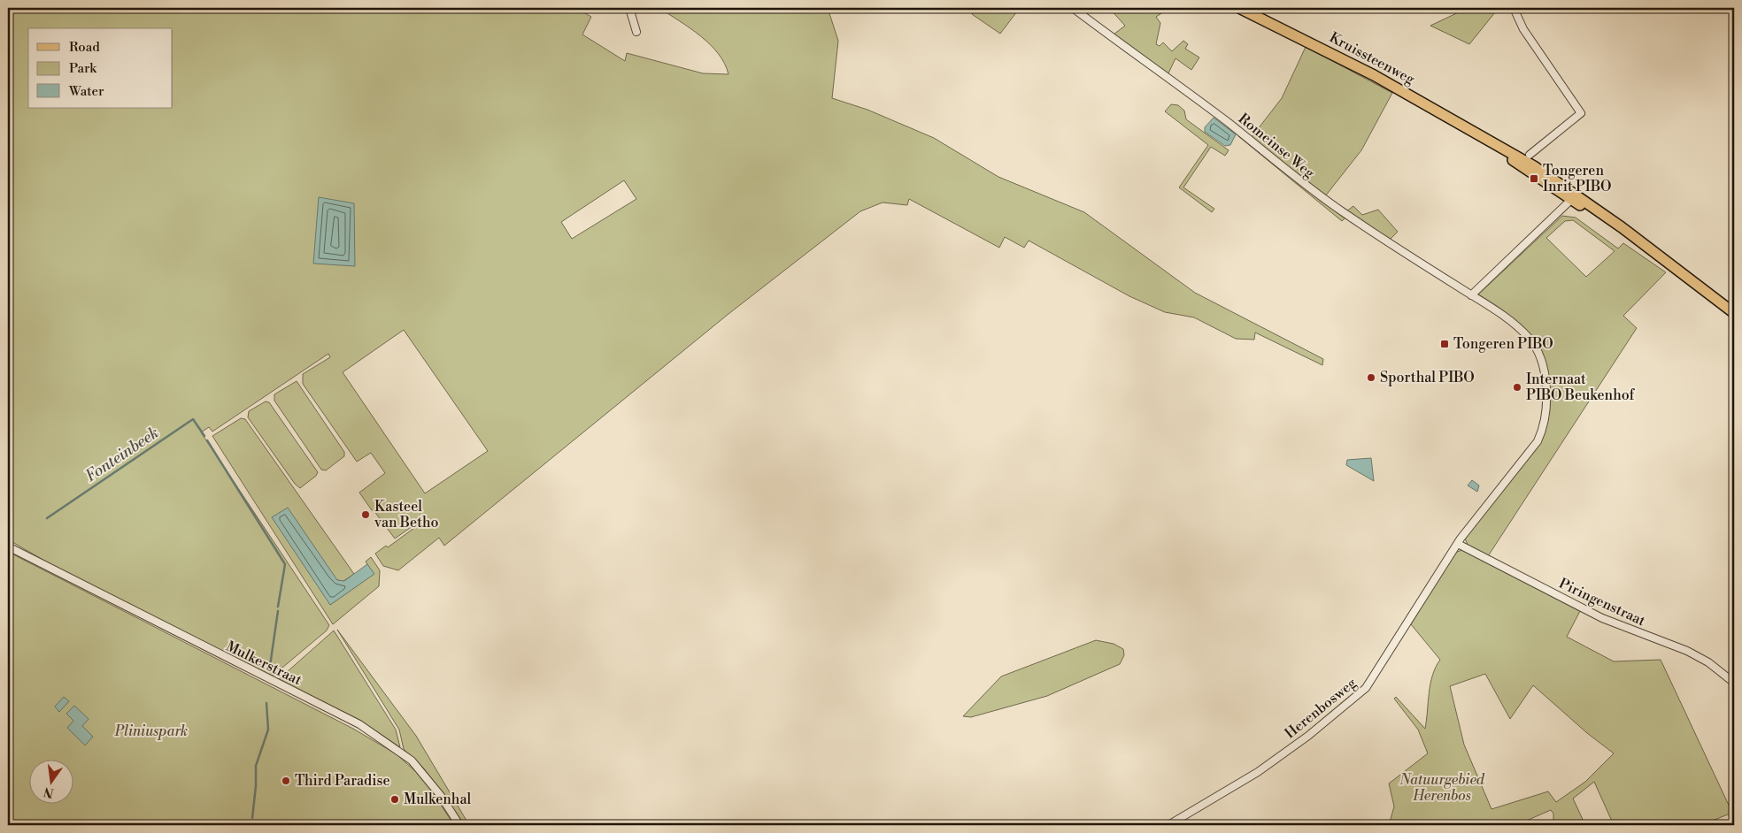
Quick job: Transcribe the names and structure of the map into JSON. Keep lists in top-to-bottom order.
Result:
{
  "streets": {
    "main road": ["Kruissteenweg"],
    "street": [
      "Romeinse Weg",
      "Piringenstraat",
      "Mulkerstraat",
      "Herenbosweg"
    ]
  },
  "crossings": [
    ["Romeinse Weg", "Piringenstraat"],
    ["Romeinse Weg", "Herenbosweg"],
    ["Piringenstraat", "Herenbosweg"]
  ],
  "water": ["Fonteinbeek"],
  "parks": ["Pliniuspark", "Natuurgebied Herenbos"],
  "places": {
    "transit": ["Tongeren Inrit PIBO", "Tongeren PIBO"],
    "other": [
      "Sporthal PIBO",
      "Internaat PIBO Beukenhof",
      "Kasteel van Betho",
      "Third Paradise",
      "Mulkenhal"
    ]
  },
  "legend": ["Road", "Park", "Water"],
  "north": "bottom"
}
